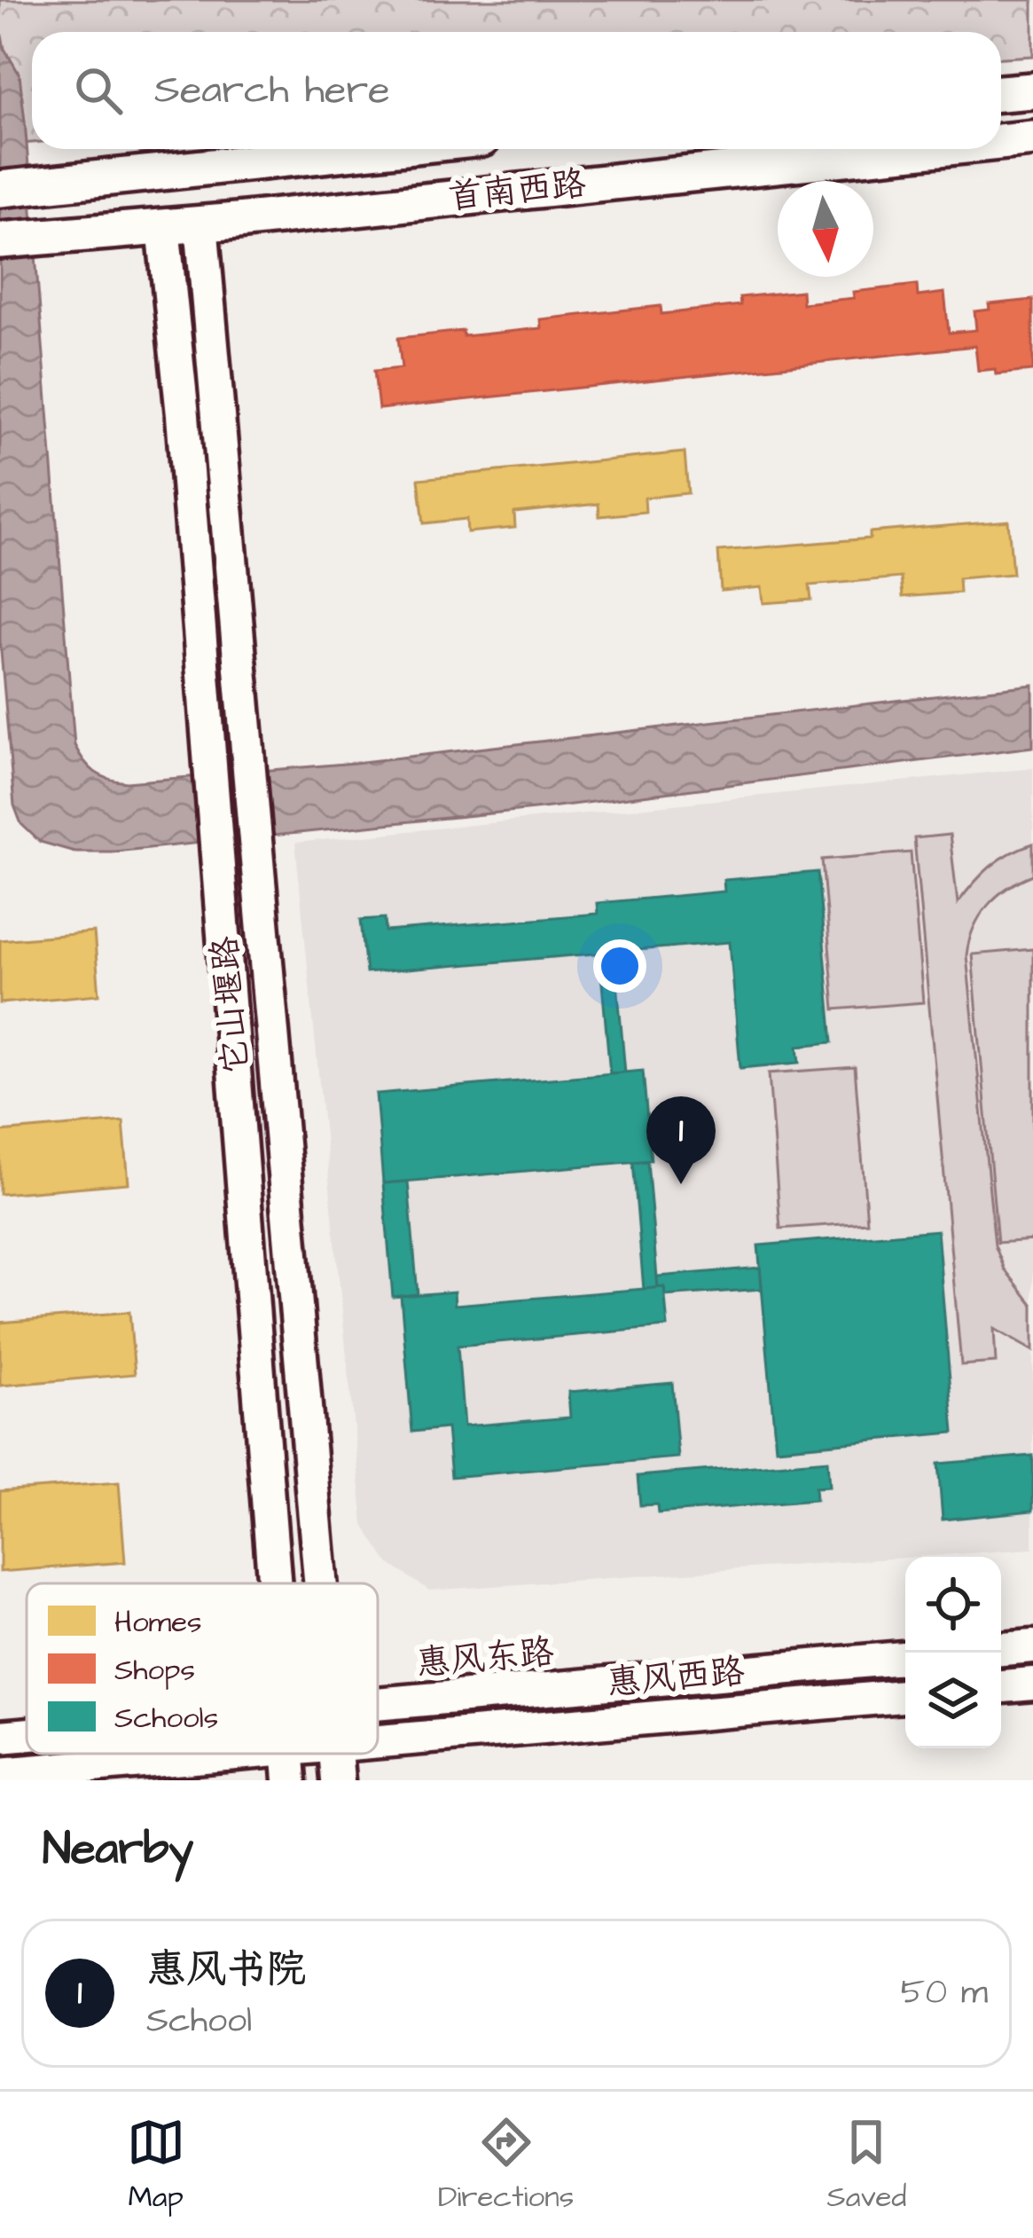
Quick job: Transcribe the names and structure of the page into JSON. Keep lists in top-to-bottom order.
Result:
{
  "streets": {
    "main road": ["首南西路"],
    "street": ["它山堰路", "惠风东路", "惠风西路"]
  },
  "crossings": [
    ["首南西路", "它山堰路"]
  ],
  "legend": ["Homes", "Shops", "Schools"],
  "north": "bottom",
  "page": {
    "search": "Search here",
    "pins": "1",
    "heading": "Nearby",
    "list": [
      {
        "mark": "1",
        "name": "惠风书院",
        "note": "School",
        "value": "50 m"
      }
    ],
    "nav": ["Map", "Directions", "Saved"]
  }
}
